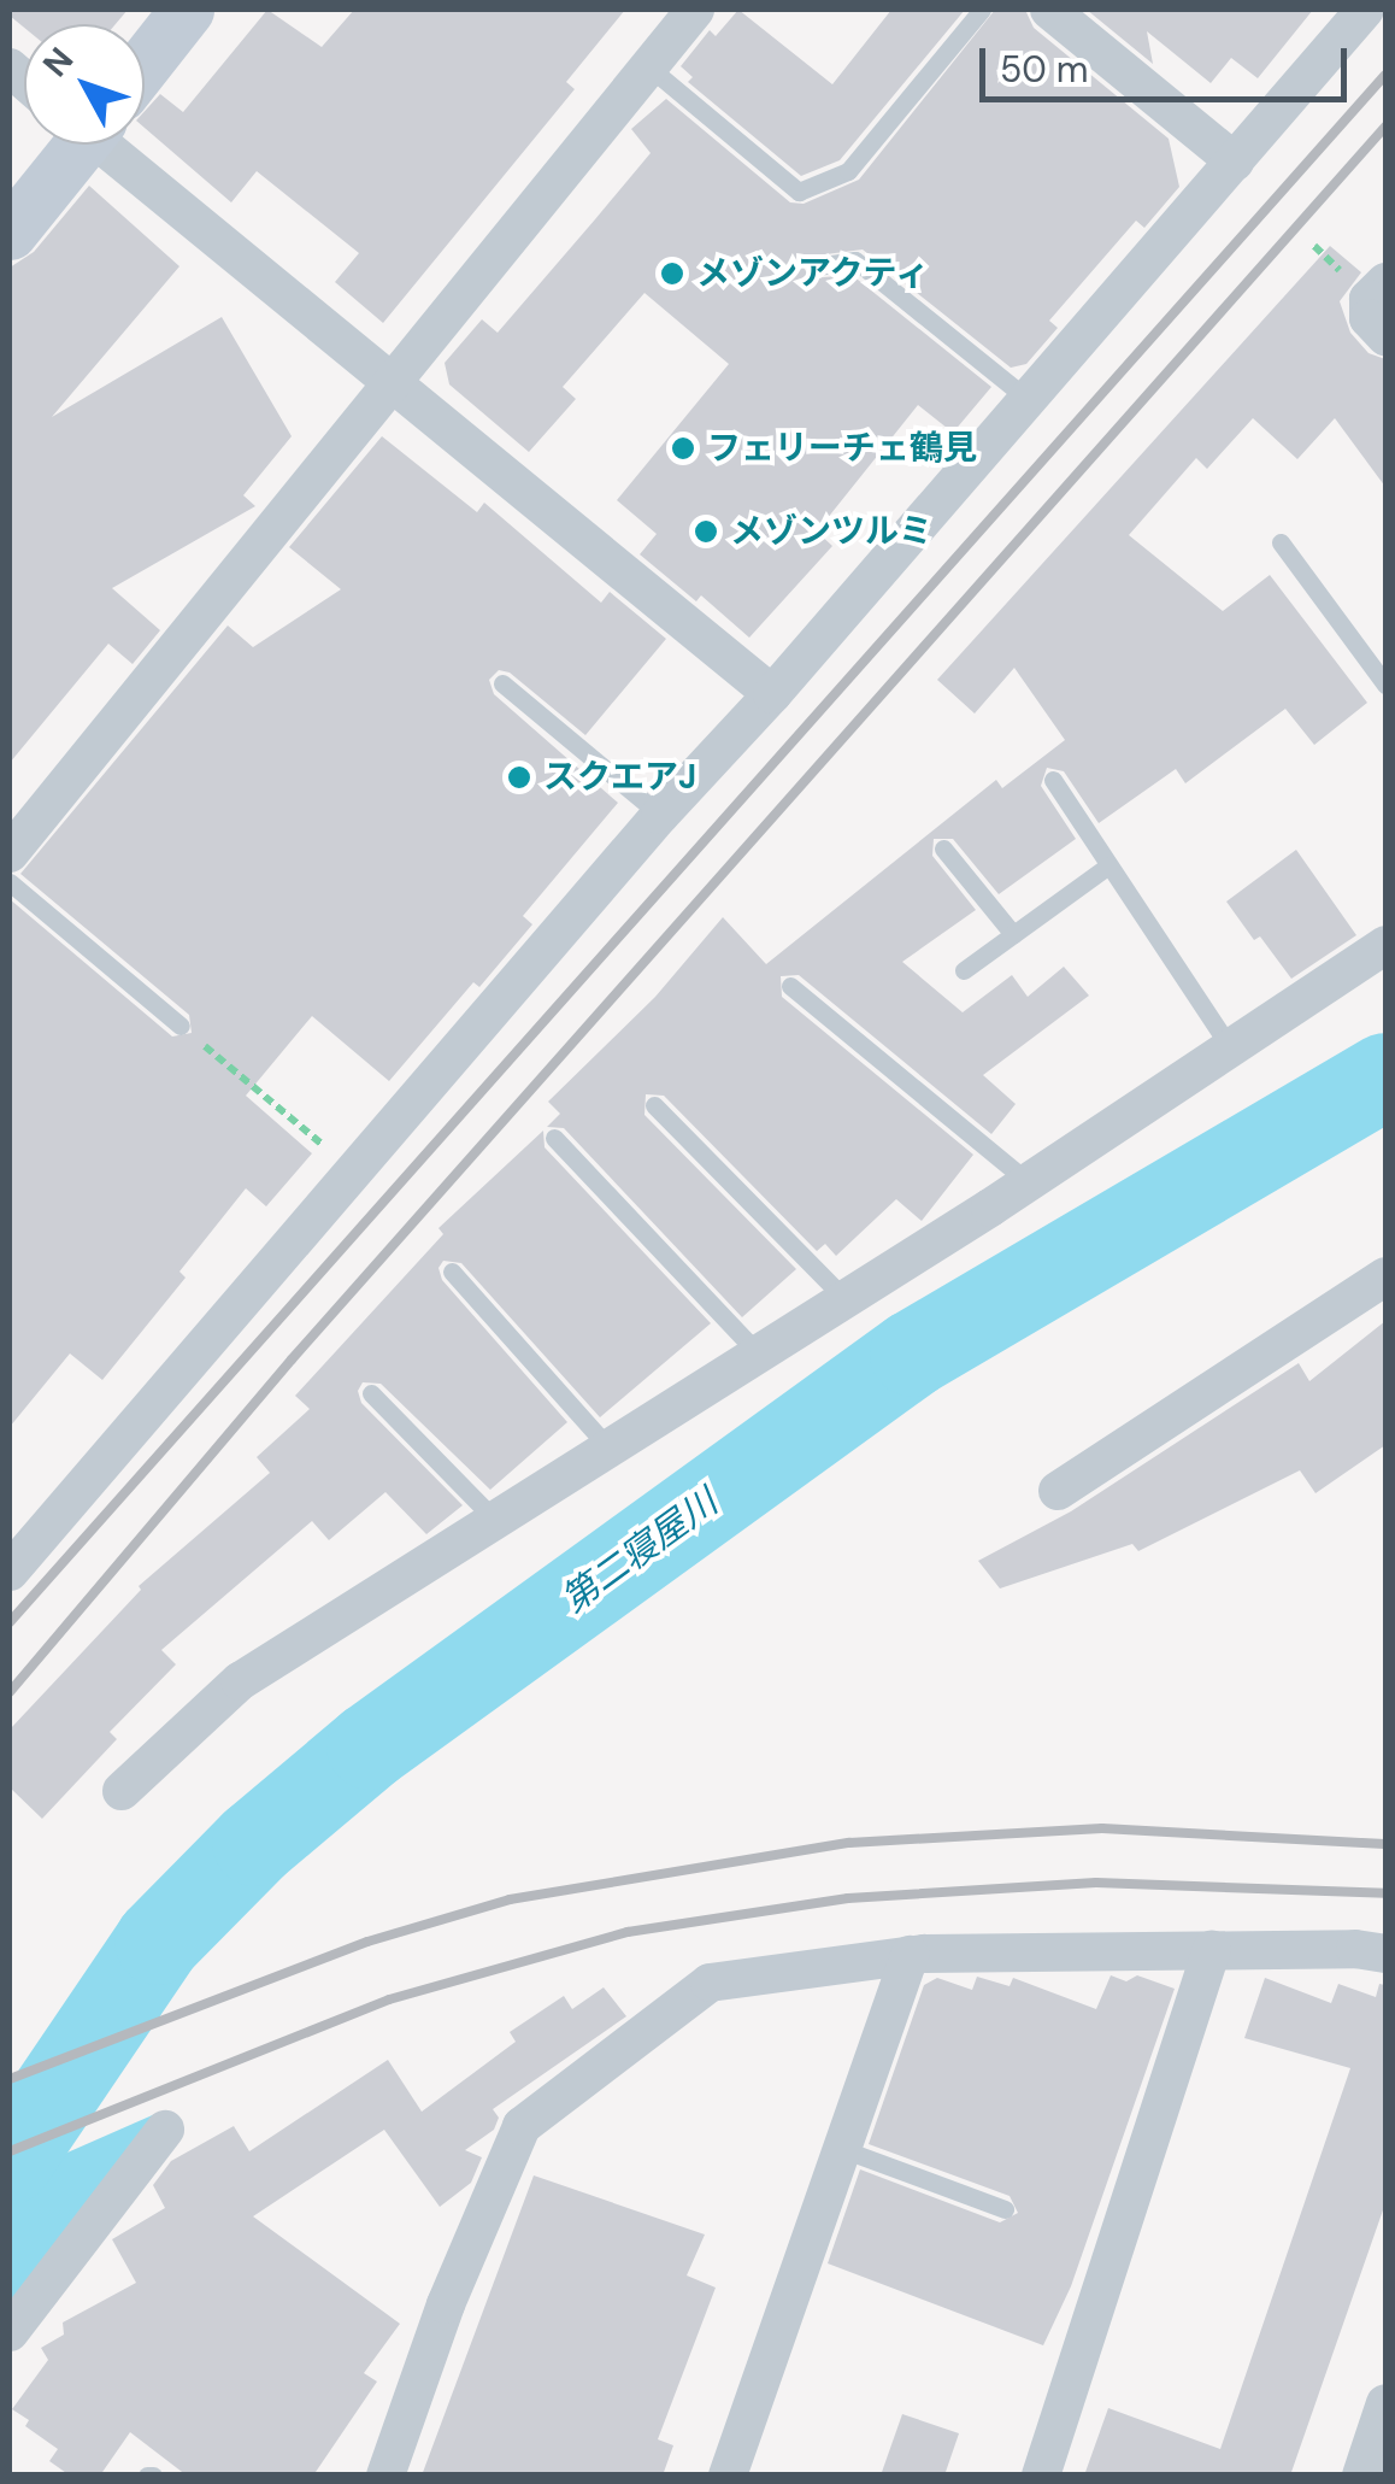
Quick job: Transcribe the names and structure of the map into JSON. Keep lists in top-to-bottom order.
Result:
{
  "water": ["第二寝屋川"],
  "places": [
    "メゾンアクティ",
    "フェリーチェ鶴見",
    "メゾンツルミ",
    "スクエアJ"
  ],
  "scale_bar": "50 m",
  "north": "top left"
}
